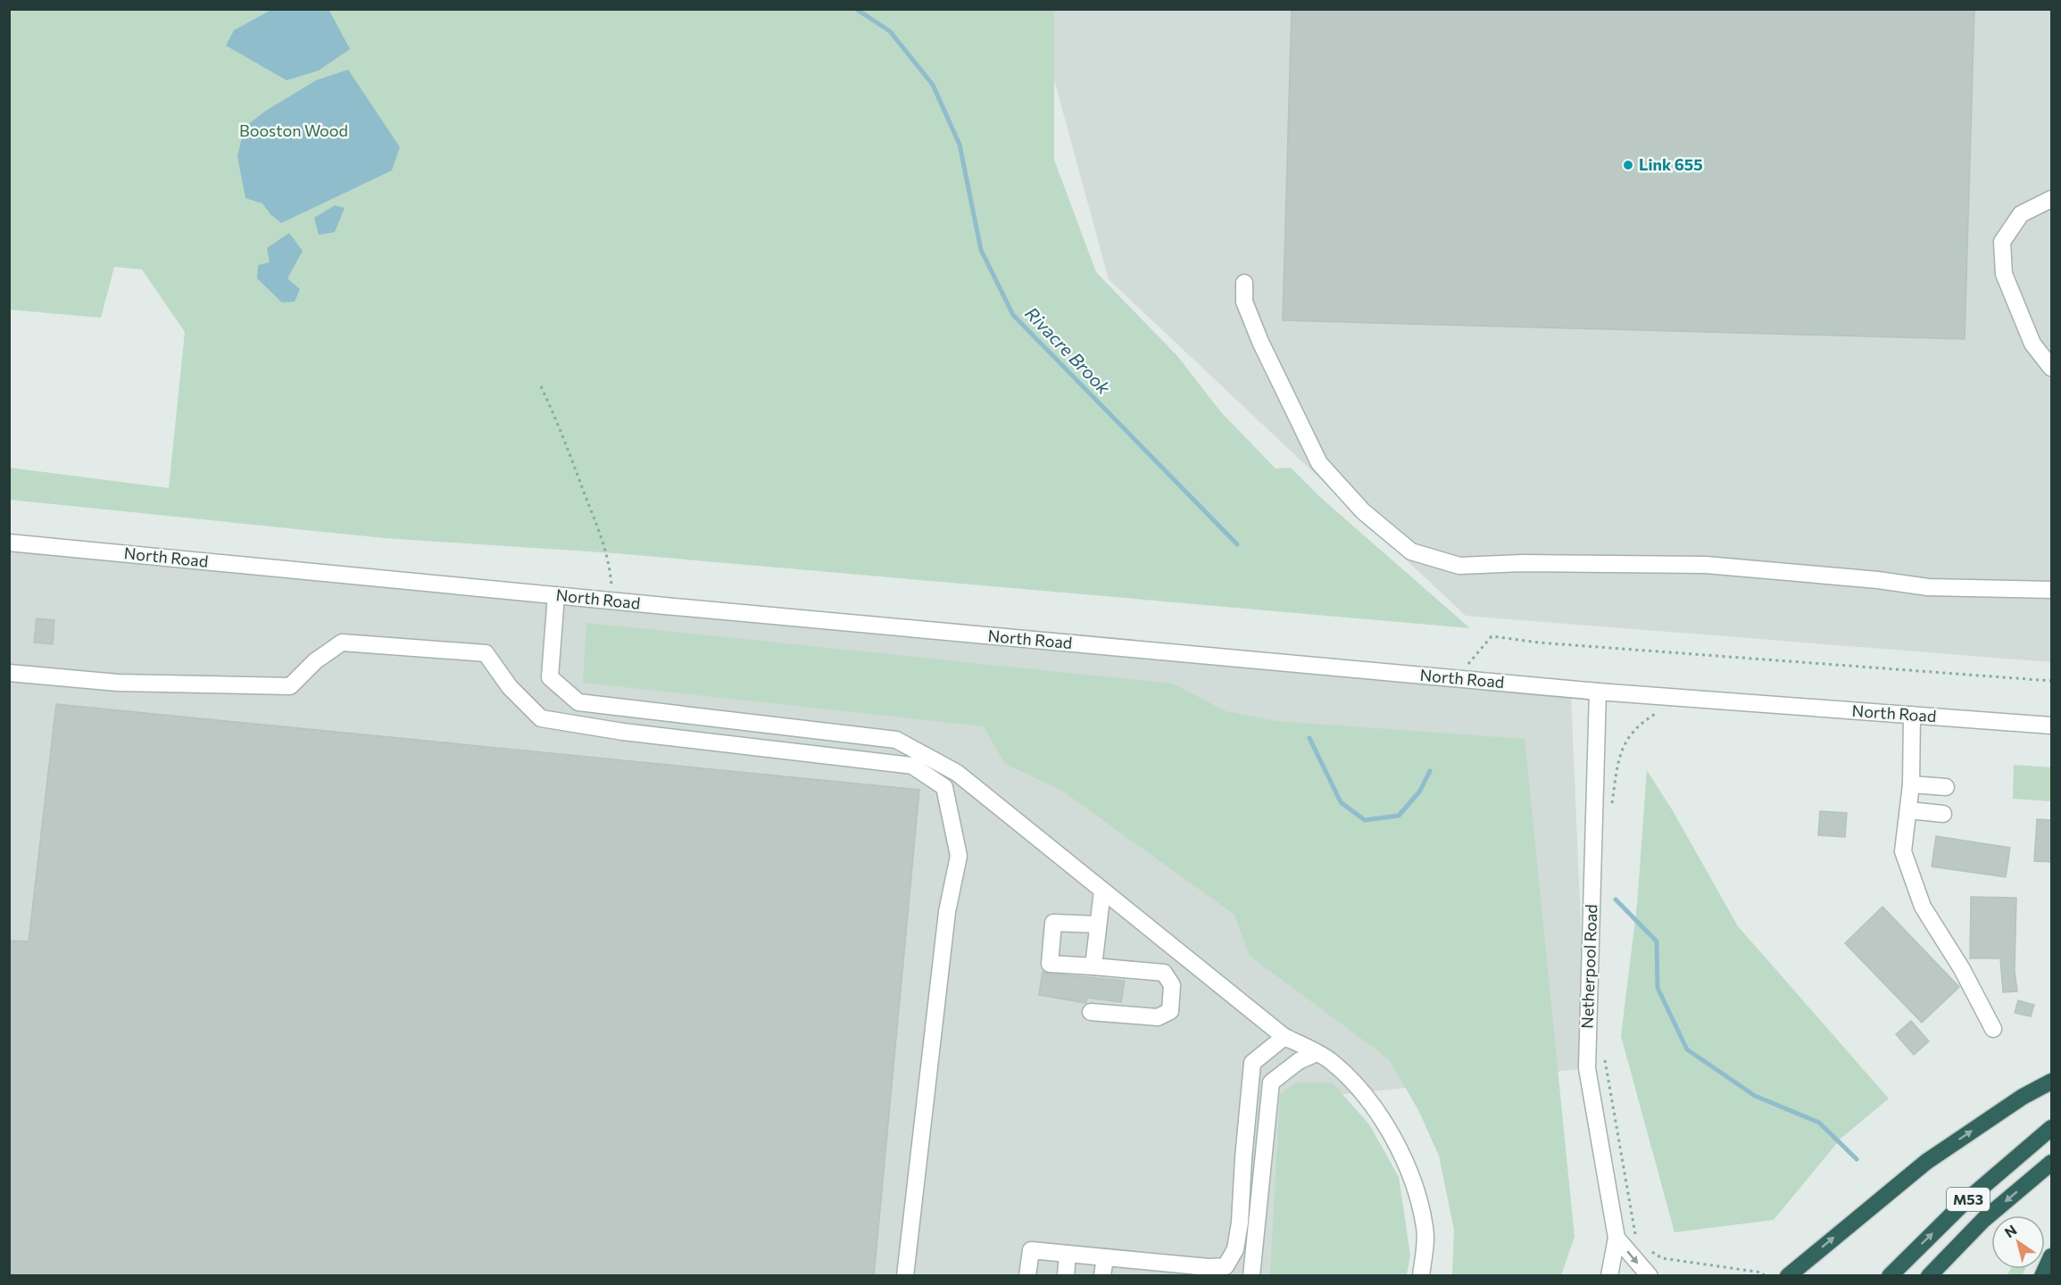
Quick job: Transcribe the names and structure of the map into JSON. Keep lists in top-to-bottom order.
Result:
{
  "streets": {
    "highway": ["M53"],
    "street": ["North Road", "Netherpool Road"]
  },
  "crossings": [
    ["North Road", "Netherpool Road"]
  ],
  "water": ["Rivacre Brook"],
  "parks": ["Booston Wood"],
  "places": ["Link 655"],
  "north": "top left"
}
